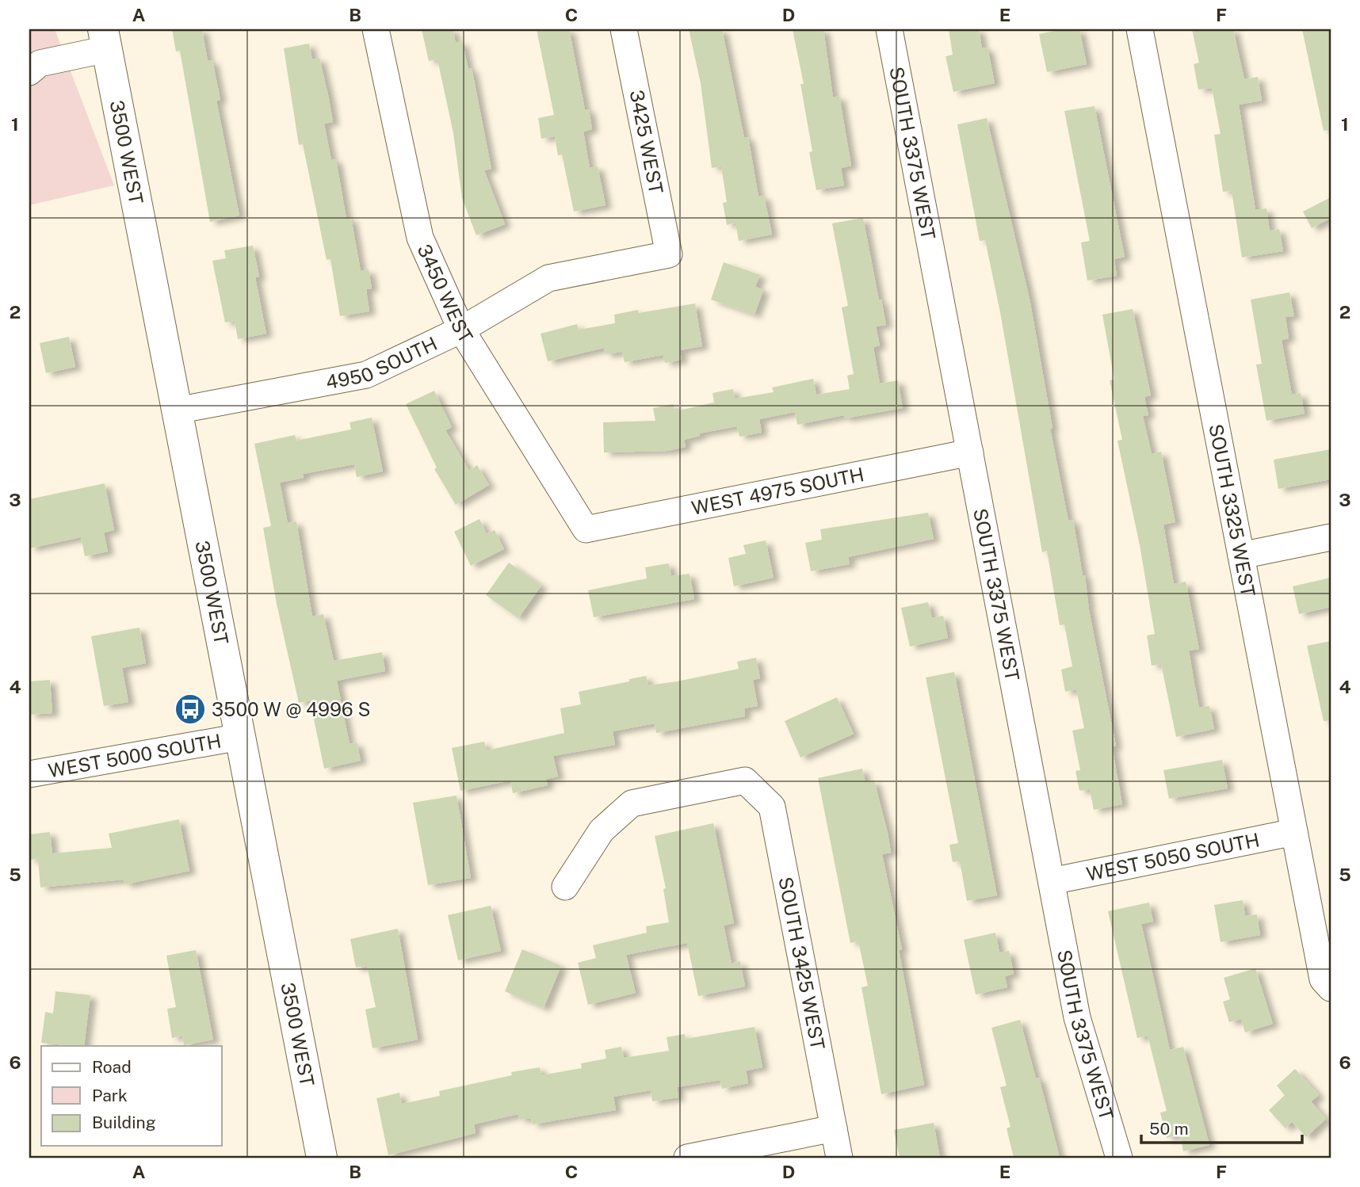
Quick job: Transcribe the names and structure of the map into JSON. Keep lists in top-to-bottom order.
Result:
{
  "streets": {
    "main road": ["3500 WEST"],
    "street": [
      "3425 WEST",
      "SOUTH 3375 WEST",
      "3450 WEST",
      "4950 SOUTH",
      "WEST 4975 SOUTH",
      "SOUTH 3325 WEST",
      "WEST 5000 SOUTH",
      "WEST 5050 SOUTH",
      "SOUTH 3425 WEST"
    ]
  },
  "crossings": [
    ["3425 WEST", "4950 SOUTH"],
    ["3500 WEST", "4950 SOUTH"],
    ["3500 WEST", "WEST 5000 SOUTH"],
    ["SOUTH 3375 WEST", "WEST 4975 SOUTH"],
    ["SOUTH 3375 WEST", "WEST 5050 SOUTH"],
    ["3450 WEST", "4950 SOUTH"],
    ["3450 WEST", "WEST 4975 SOUTH"],
    ["SOUTH 3325 WEST", "WEST 5050 SOUTH"]
  ],
  "places": {
    "bus stop": ["3500 W @ 4996 S"]
  },
  "legend": ["Road", "Park", "Building"],
  "scale_bar": "50 m",
  "grid": {
    "columns": [
      "A",
      "B",
      "C",
      "D",
      "E",
      "F"
    ],
    "rows": [
      "1",
      "2",
      "3",
      "4",
      "5",
      "6"
    ]
  }
}
